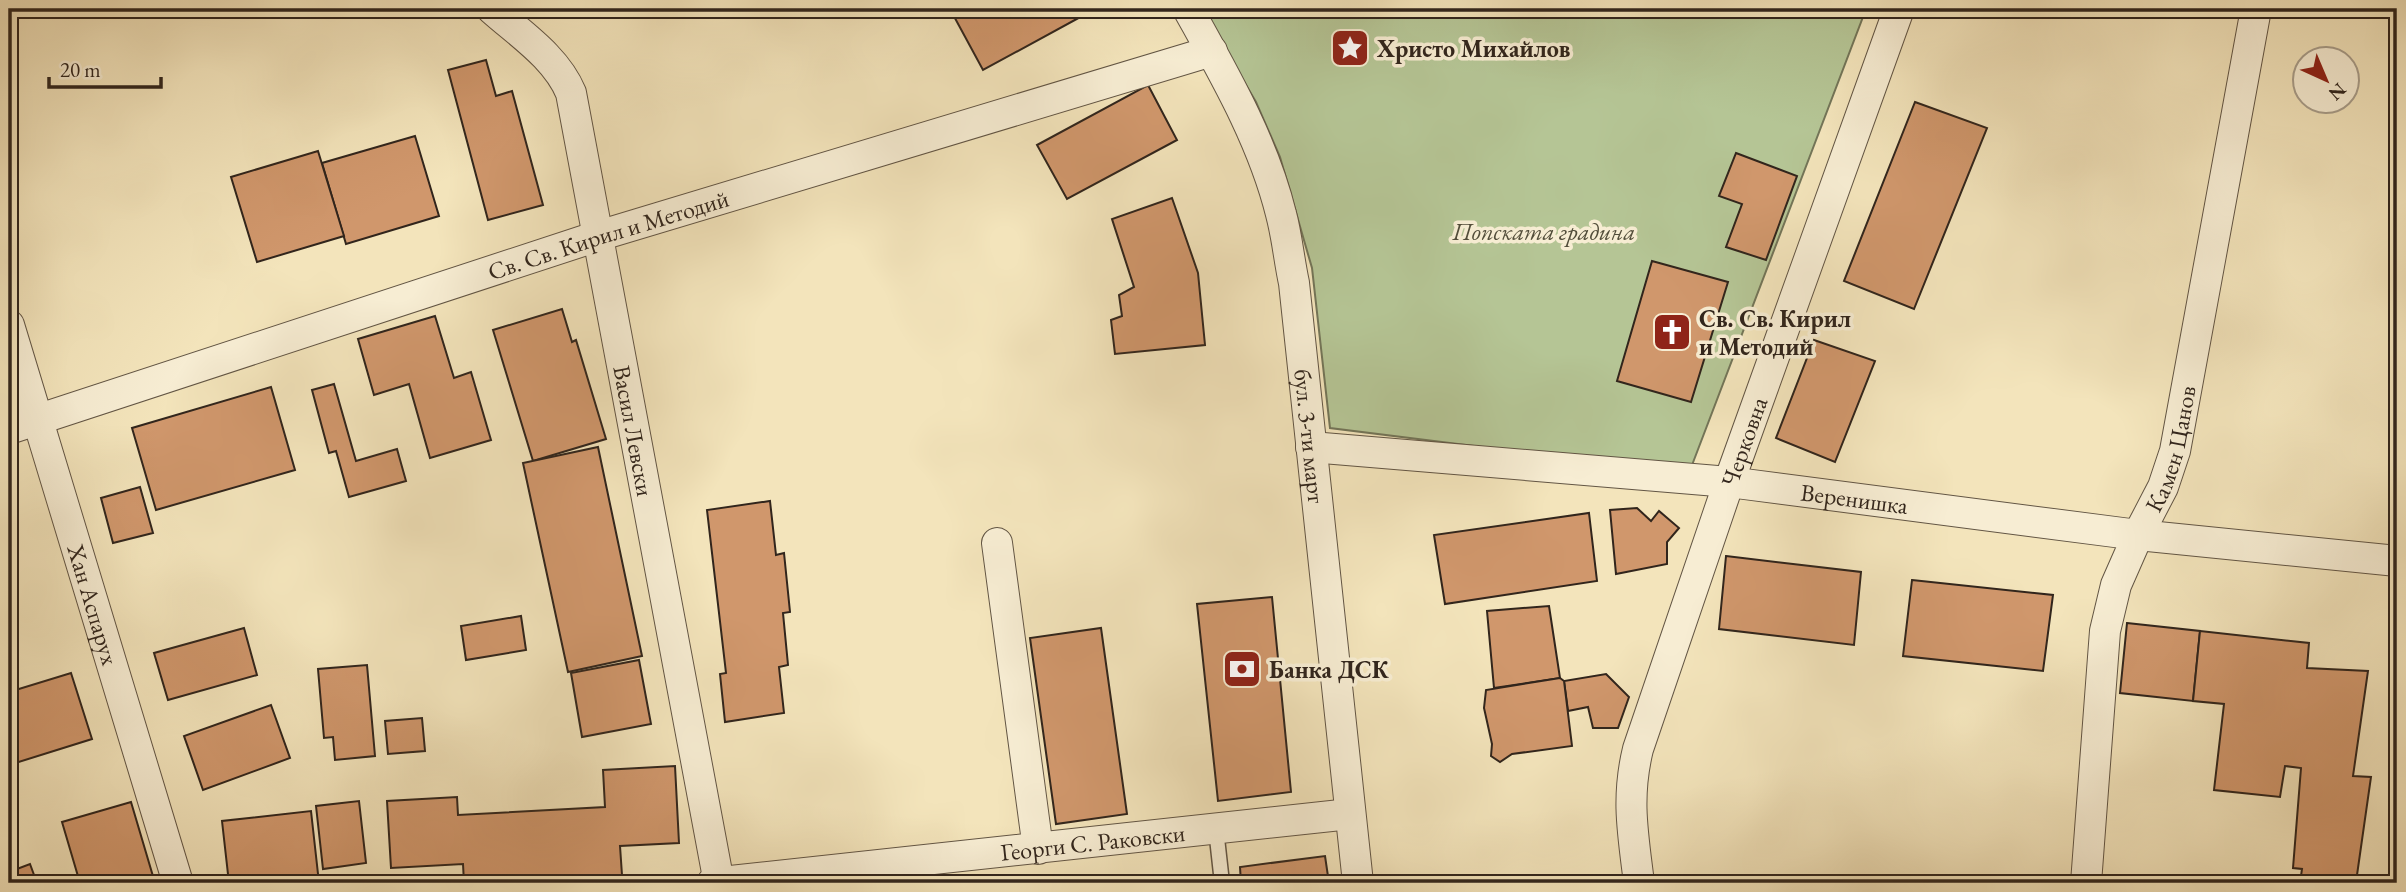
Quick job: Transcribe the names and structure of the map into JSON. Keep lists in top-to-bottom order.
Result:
{
  "streets": {
    "street": [
      "Св. Св. Кирил и Методий",
      "Васил Левски",
      "бул. 3-ти март",
      "Черковна",
      "Камен Цанов",
      "Веренишка",
      "Хан Аспарух",
      "Георги С. Раковски"
    ]
  },
  "crossings": [
    ["Св. Св. Кирил и Методий", "Васил Левски"],
    ["Св. Св. Кирил и Методий", "бул. 3-ти март"],
    ["Св. Св. Кирил и Методий", "Хан Аспарух"],
    ["Васил Левски", "Георги С. Раковски"],
    ["бул. 3-ти март", "Веренишка"],
    ["бул. 3-ти март", "Георги С. Раковски"],
    ["Черковна", "Веренишка"],
    ["Камен Цанов", "Веренишка"]
  ],
  "parks": ["Попската градина"],
  "places": {
    "place": ["Христо Михайлов"],
    "church": ["Св. Св. Кирил и Методий"],
    "bank": ["Банка ДСК"]
  },
  "scale_bar": "20 m",
  "north": "bottom right"
}
